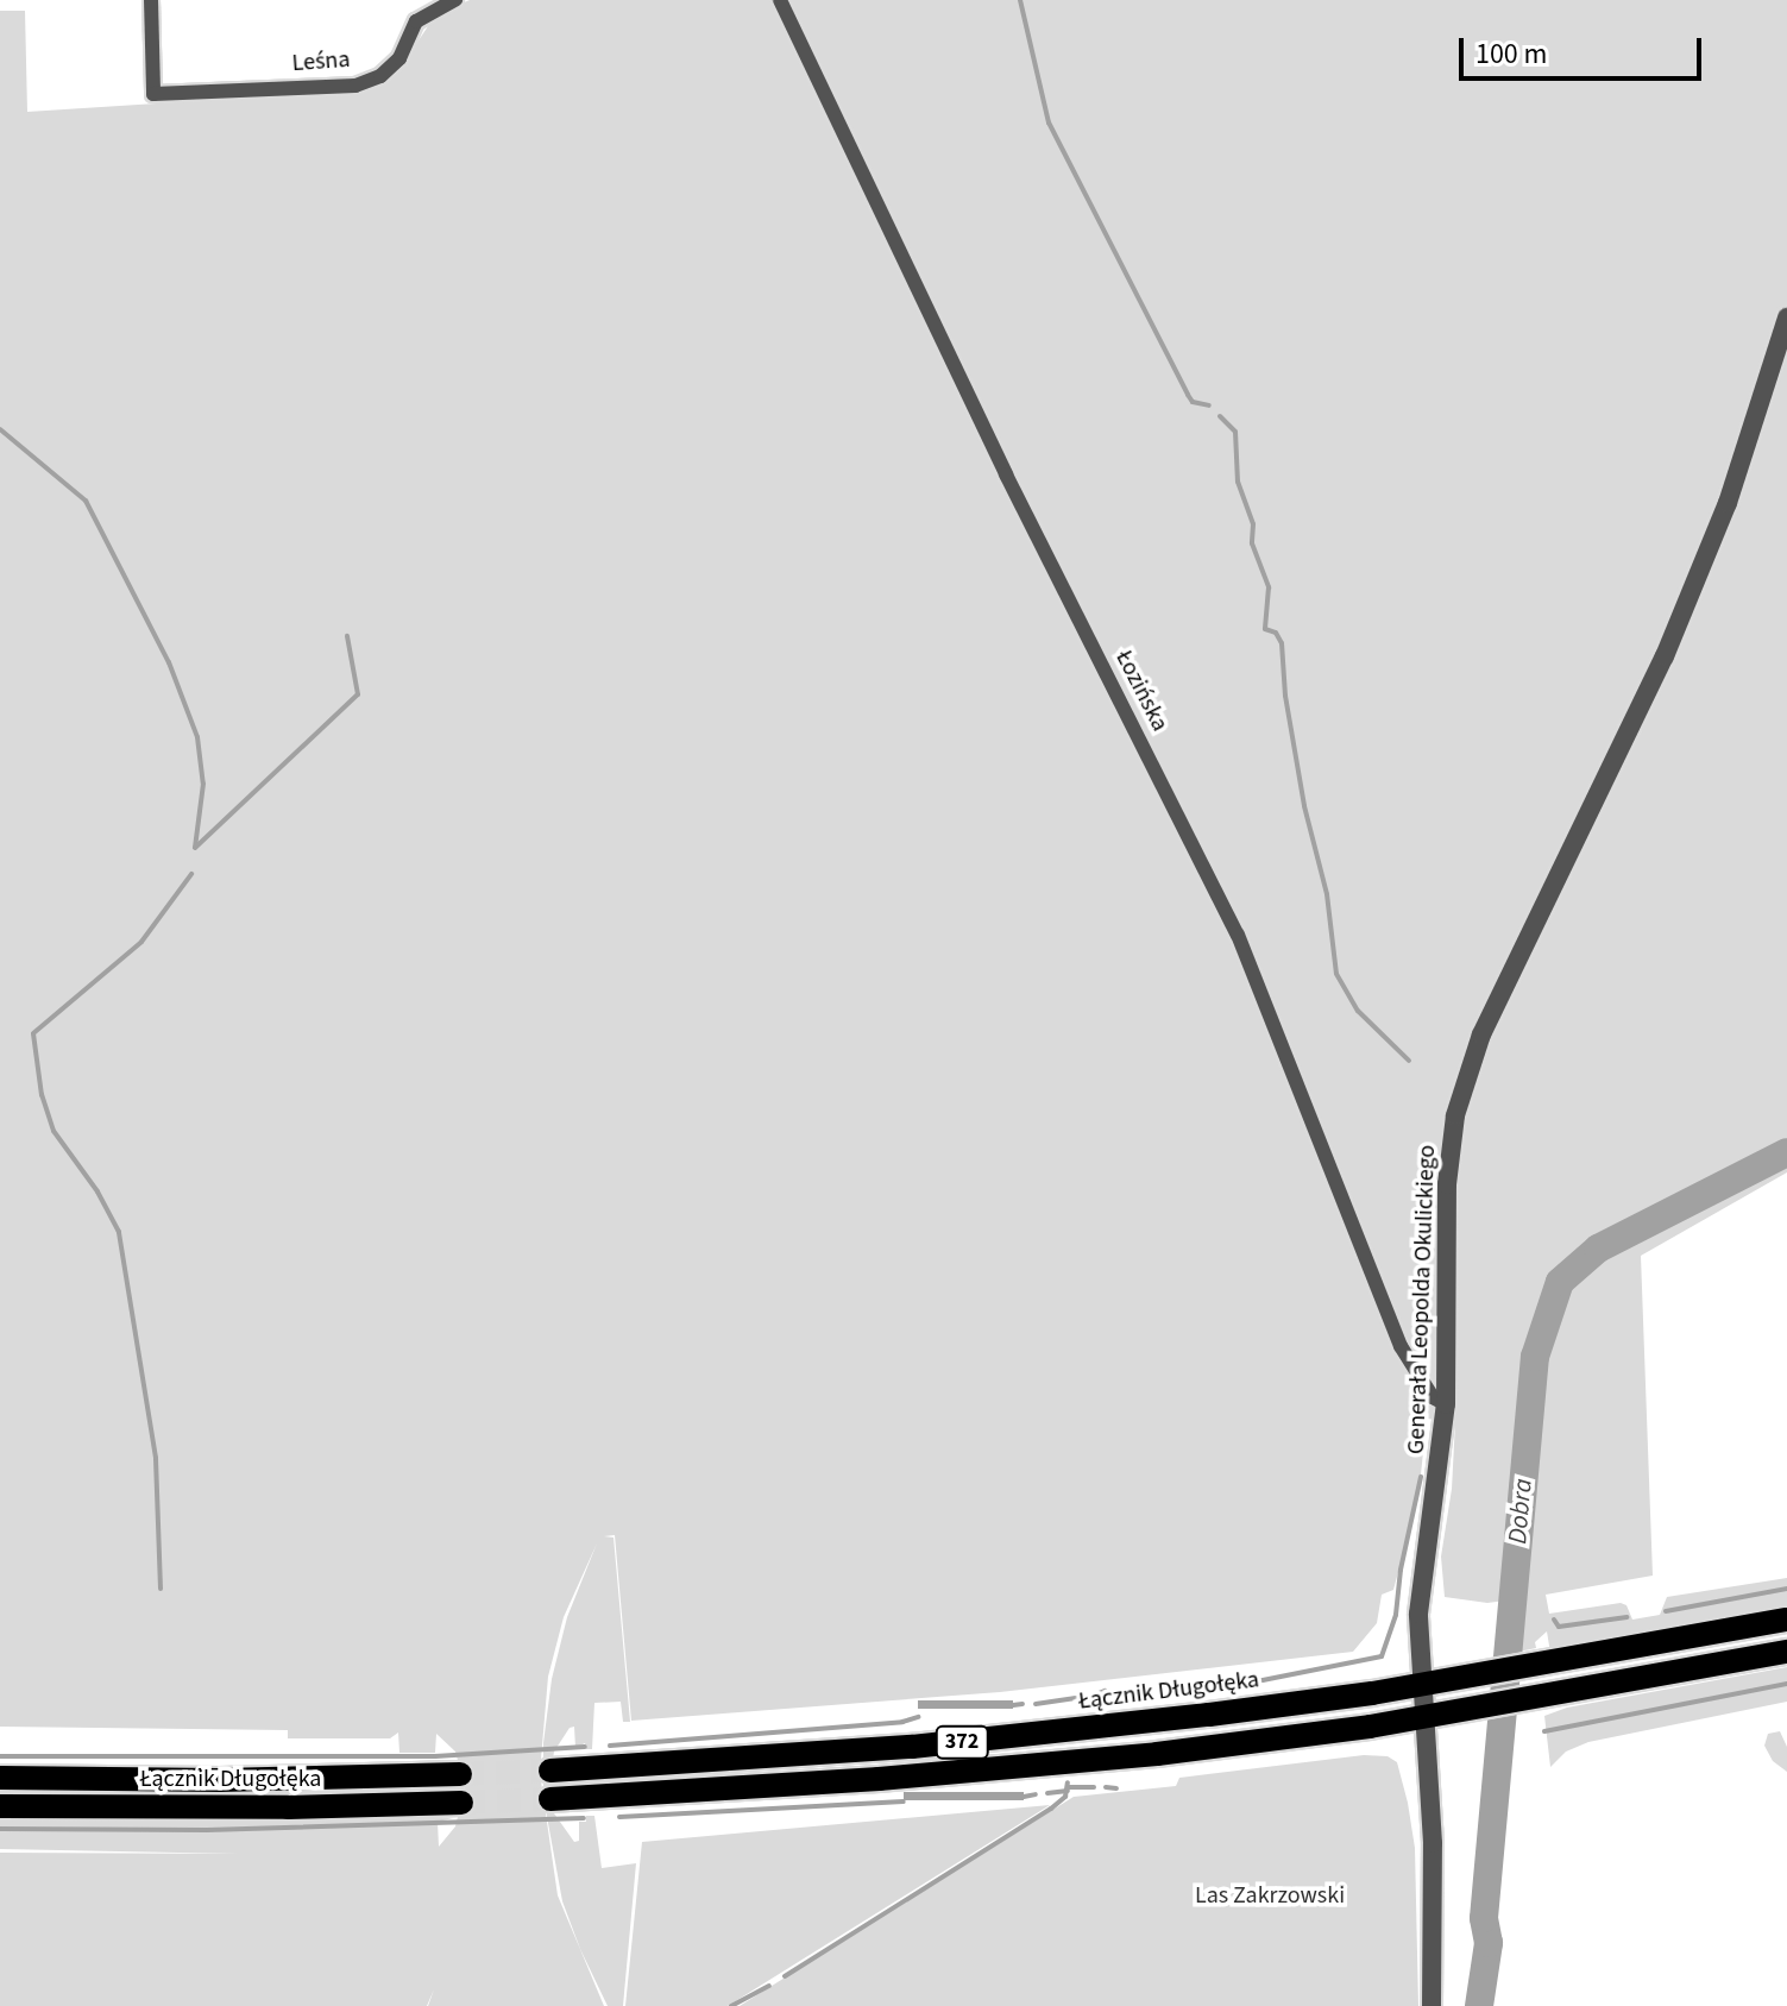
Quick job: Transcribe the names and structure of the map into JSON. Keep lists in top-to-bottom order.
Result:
{
  "streets": {
    "main road": ["Łącznik Długołęka", "372"],
    "street": ["Leśna", "Łozińska", "Generała Leopolda Okulickiego"]
  },
  "crossings": [
    ["Łozińska", "Generała Leopolda Okulickiego"],
    ["Generała Leopolda Okulickiego", "Łącznik Długołęka"],
    ["Generała Leopolda Okulickiego", "372"]
  ],
  "water": ["Dobra"],
  "parks": ["Las Zakrzowski"],
  "scale_bar": "100 m"
}
